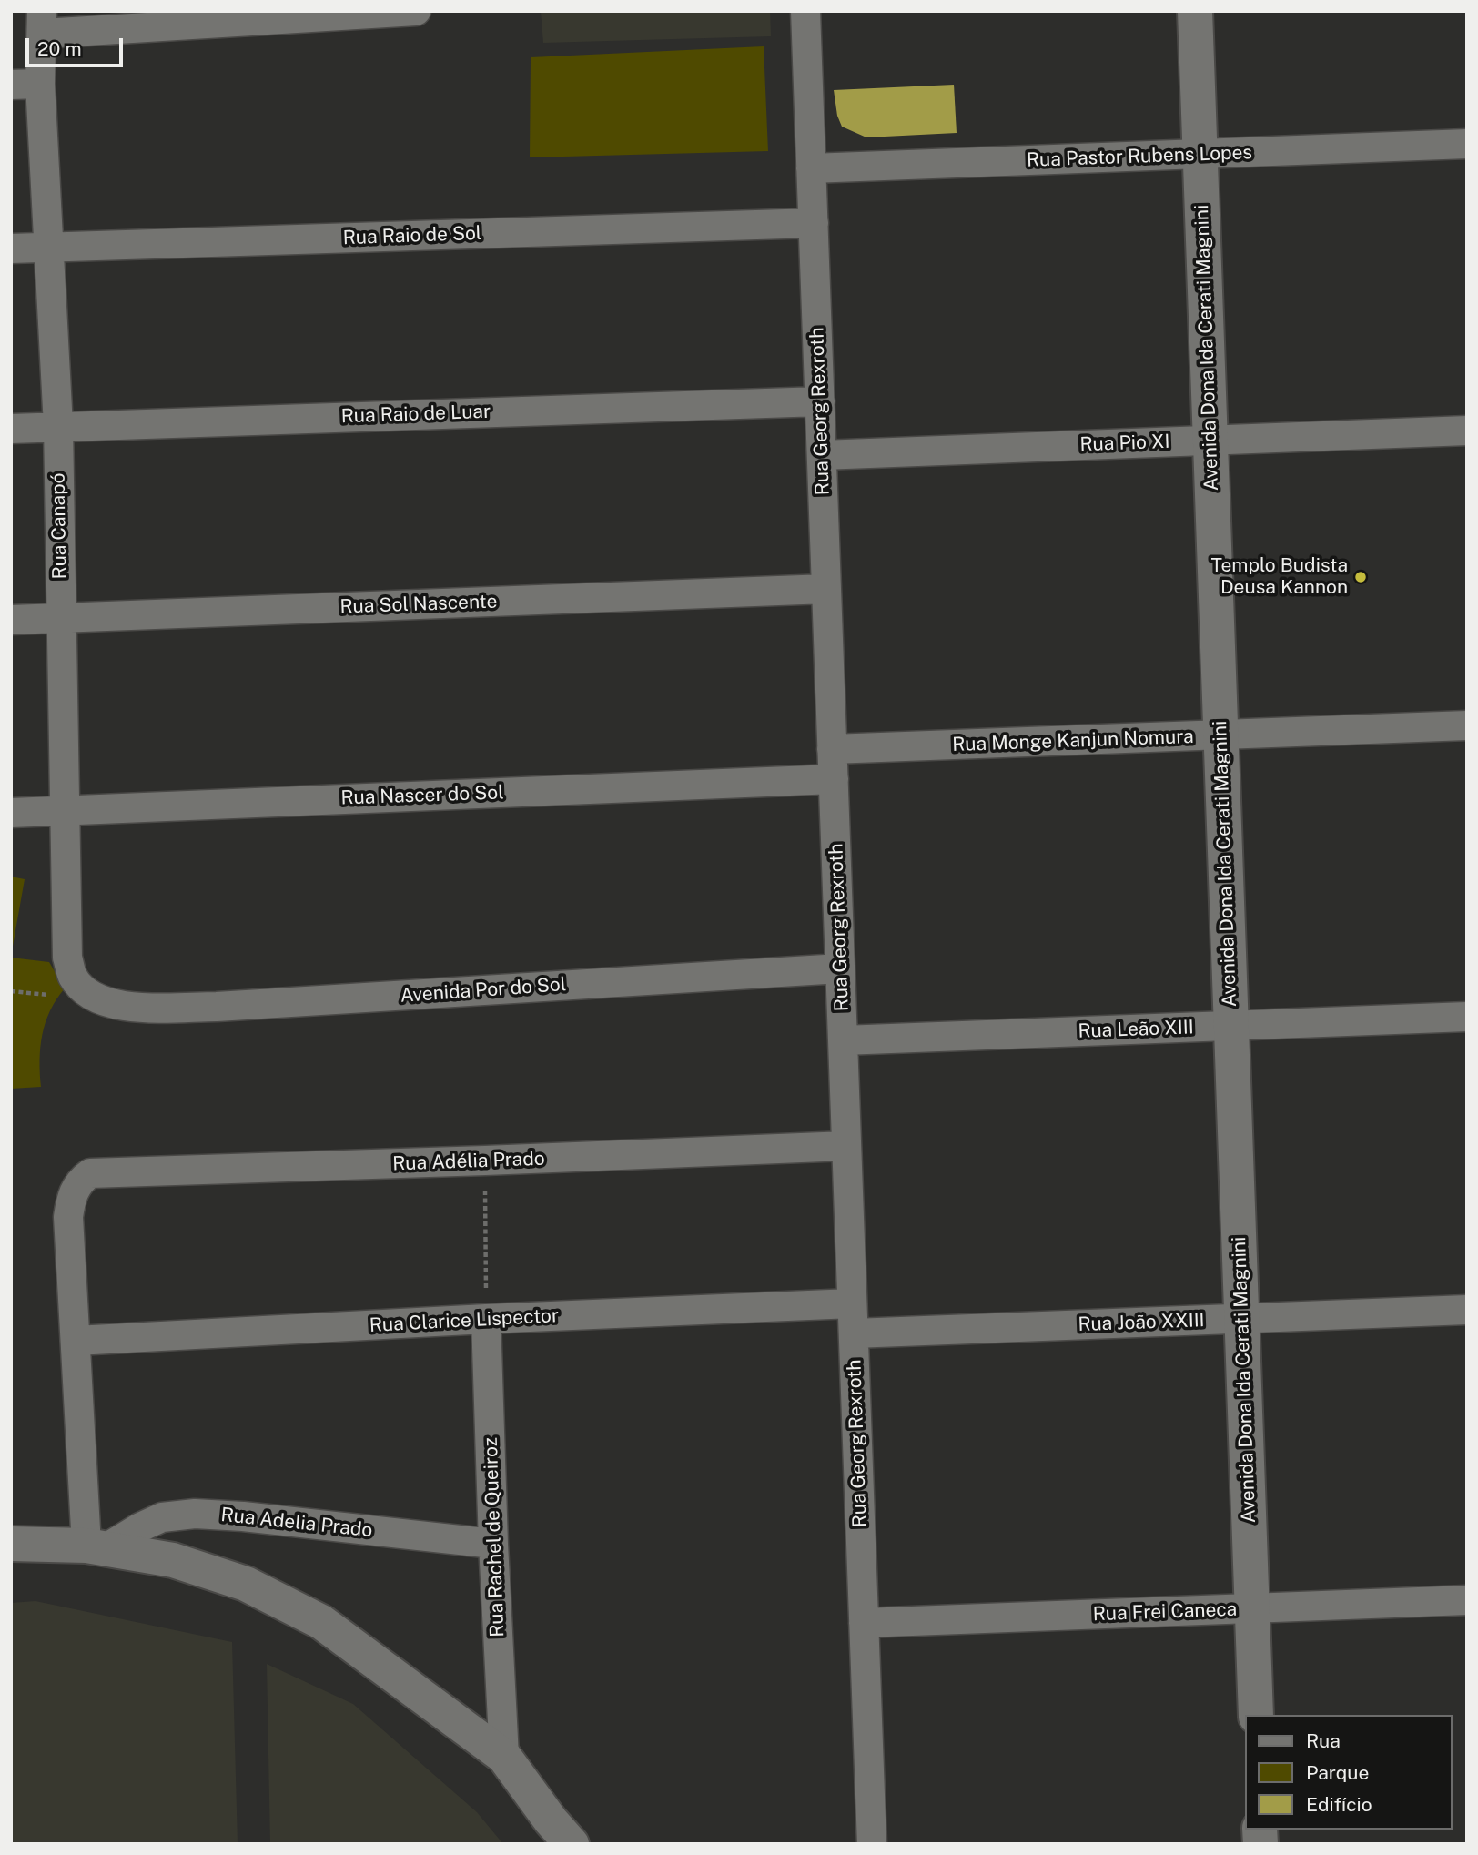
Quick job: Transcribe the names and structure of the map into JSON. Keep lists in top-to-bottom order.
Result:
{
  "streets": {
    "street": [
      "Rua Pastor Rubens Lopes",
      "Rua Raio de Sol",
      "Avenida Dona Ida Cerati Magnini",
      "Rua Georg Rexroth",
      "Rua Raio de Luar",
      "Rua Pio XI",
      "Rua Canapó",
      "Rua Sol Nascente",
      "Rua Monge Kanjun Nomura",
      "Rua Nascer do Sol",
      "Avenida Por do Sol",
      "Rua Leão XIII",
      "Rua Adélia Prado",
      "Rua Clarice Lispector",
      "Rua João XXIII",
      "Rua Adelia Prado",
      "Rua Rachel de Queiroz",
      "Rua Frei Caneca"
    ]
  },
  "crossings": [
    ["Rua Pastor Rubens Lopes", "Avenida Dona Ida Cerati Magnini"],
    ["Rua Pastor Rubens Lopes", "Rua Georg Rexroth"],
    ["Rua Raio de Sol", "Rua Georg Rexroth"],
    ["Rua Raio de Sol", "Rua Canapó"],
    ["Avenida Dona Ida Cerati Magnini", "Rua Pio XI"],
    ["Avenida Dona Ida Cerati Magnini", "Rua Monge Kanjun Nomura"],
    ["Avenida Dona Ida Cerati Magnini", "Rua Leão XIII"],
    ["Avenida Dona Ida Cerati Magnini", "Rua João XXIII"],
    ["Avenida Dona Ida Cerati Magnini", "Rua Frei Caneca"],
    ["Rua Georg Rexroth", "Rua Raio de Luar"],
    ["Rua Georg Rexroth", "Rua Pio XI"],
    ["Rua Georg Rexroth", "Rua Sol Nascente"],
    ["Rua Georg Rexroth", "Rua Monge Kanjun Nomura"],
    ["Rua Georg Rexroth", "Rua Nascer do Sol"],
    ["Rua Georg Rexroth", "Avenida Por do Sol"],
    ["Rua Georg Rexroth", "Rua Leão XIII"],
    ["Rua Georg Rexroth", "Rua Adélia Prado"],
    ["Rua Georg Rexroth", "Rua Clarice Lispector"],
    ["Rua Georg Rexroth", "Rua João XXIII"],
    ["Rua Georg Rexroth", "Rua Frei Caneca"],
    ["Rua Raio de Luar", "Rua Canapó"],
    ["Rua Canapó", "Rua Sol Nascente"],
    ["Rua Canapó", "Rua Nascer do Sol"],
    ["Rua Canapó", "Avenida Por do Sol"],
    ["Rua Adélia Prado", "Rua Clarice Lispector"],
    ["Rua Clarice Lispector", "Rua Rachel de Queiroz"],
    ["Rua Adelia Prado", "Rua Rachel de Queiroz"]
  ],
  "places": ["Templo Budista Deusa Kannon"],
  "legend": ["Rua", "Parque", "Edifício"],
  "scale_bar": "20 m"
}
